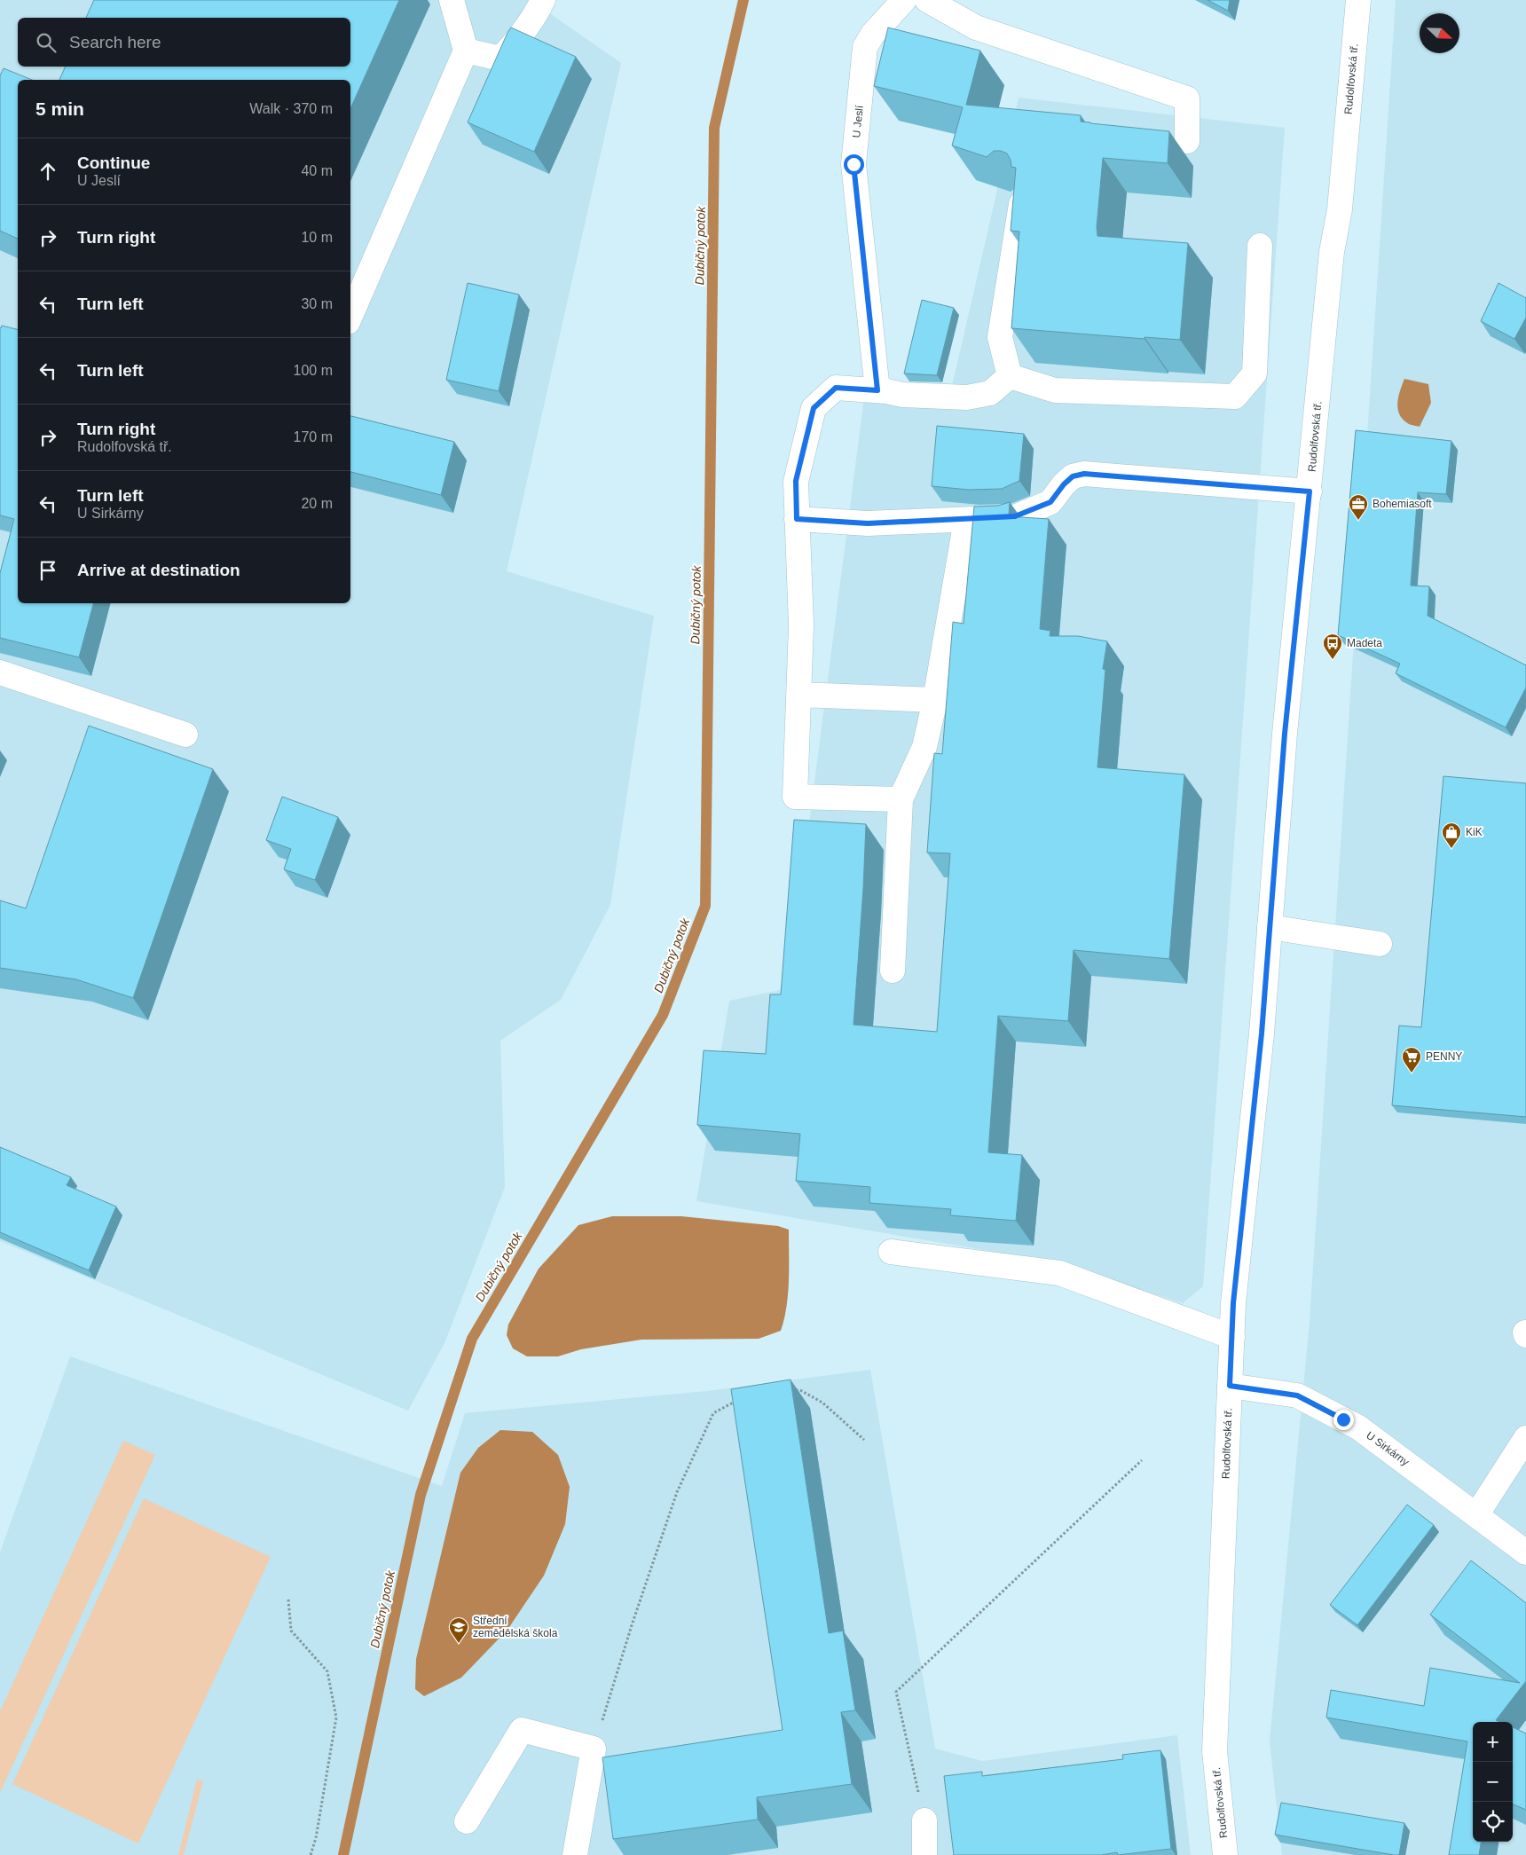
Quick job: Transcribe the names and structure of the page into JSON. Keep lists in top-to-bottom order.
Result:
{
  "streets": {
    "main road": ["Rudolfovská tř.", "U Jeslí", "U Sirkárny"]
  },
  "crossings": [
    ["Rudolfovská tř.", "U Sirkárny"]
  ],
  "water": ["Dubičný potok"],
  "places": {
    "office": ["Bohemiasoft"],
    "bus stop": ["Madeta"],
    "shop": ["KiK"],
    "supermarket": ["PENNY"],
    "school or university": ["Střední zemědělská škola"]
  },
  "north": "bottom right",
  "page": {
    "search": "Search here",
    "heading": ["5 min", "Walk · 370 m"],
    "list": [
      ["Continue", "U Jeslí", "40 m"],
      ["Turn right", "10 m"],
      ["Turn left", "30 m"],
      ["Turn left", "100 m"],
      ["Turn right", "Rudolfovská tř.", "170 m"],
      ["Turn left", "U Sirkárny", "20 m"],
      "Arrive at destination"
    ],
    "map_buttons": ["+", "−"]
  }
}
